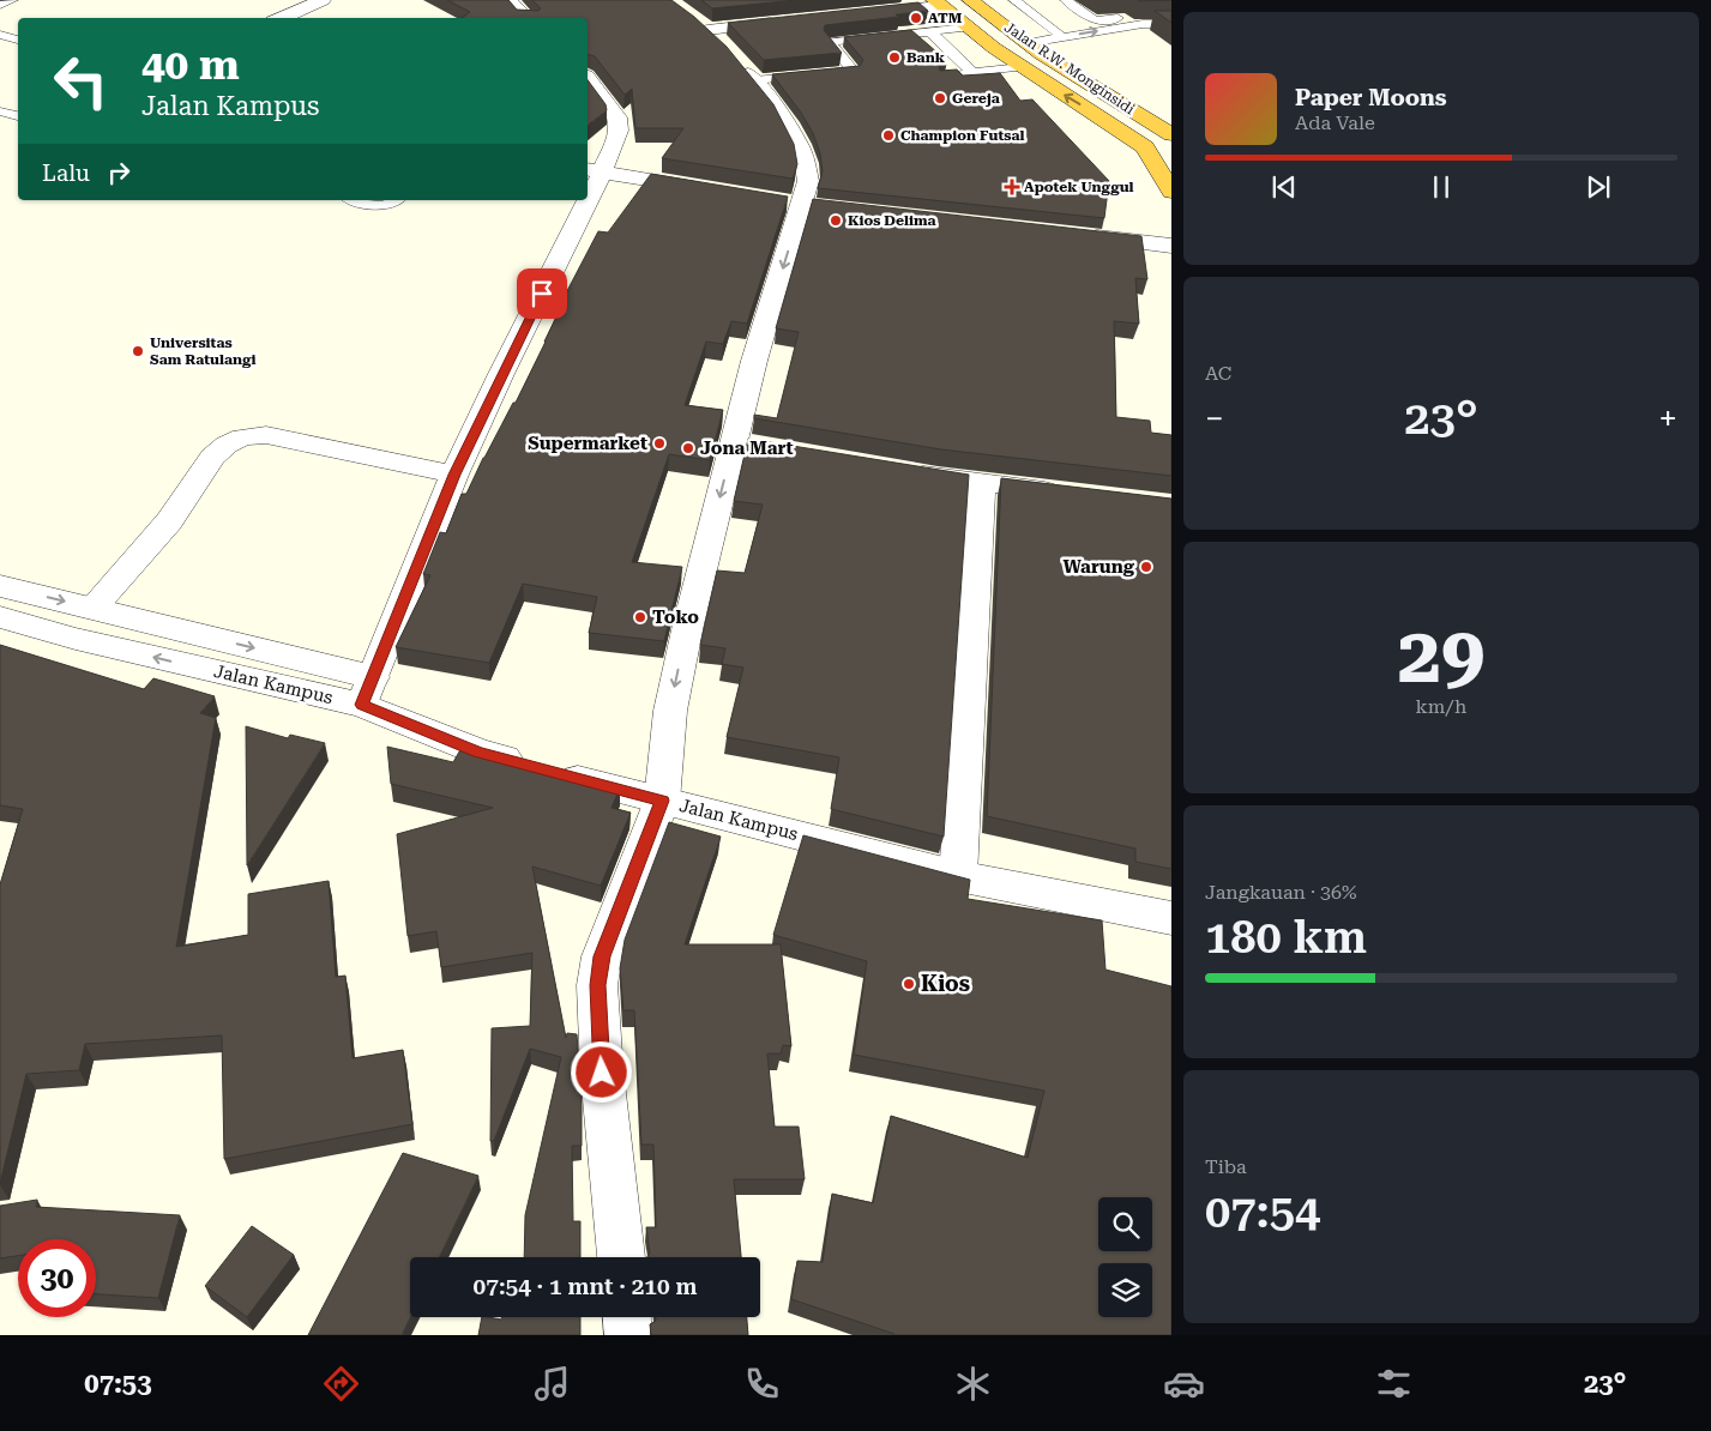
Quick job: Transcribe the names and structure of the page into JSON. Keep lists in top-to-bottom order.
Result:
{
  "streets": {
    "highway": ["Jalan R.W. Monginsidi"],
    "street": ["Jalan Kampus"]
  },
  "places": {
    "other": [
      "ATM",
      "Bank",
      "Gereja",
      "Champion Futsal",
      "Kios Delima",
      "Universitas Sam Ratulangi",
      "Supermarket",
      "Jona Mart",
      "Warung",
      "Toko",
      "Kios"
    ],
    "health": ["Apotek Unggul"]
  },
  "page": {
    "turn": ["40 m", "Jalan Kampus"],
    "song": ["Paper Moons", "Ada Vale"],
    "then": "Lalu",
    "tile": [
      "AC",
      ["29", "km/h"],
      ["Jangkauan · 36%", "180 km"],
      ["Tiba", "07:54"]
    ],
    "heat": ["−", "23°", "+"],
    "limit": "30",
    "trip": "07:54 · 1 mnt · 210 m",
    "tabs": ["07:53", "23°"]
  }
}
